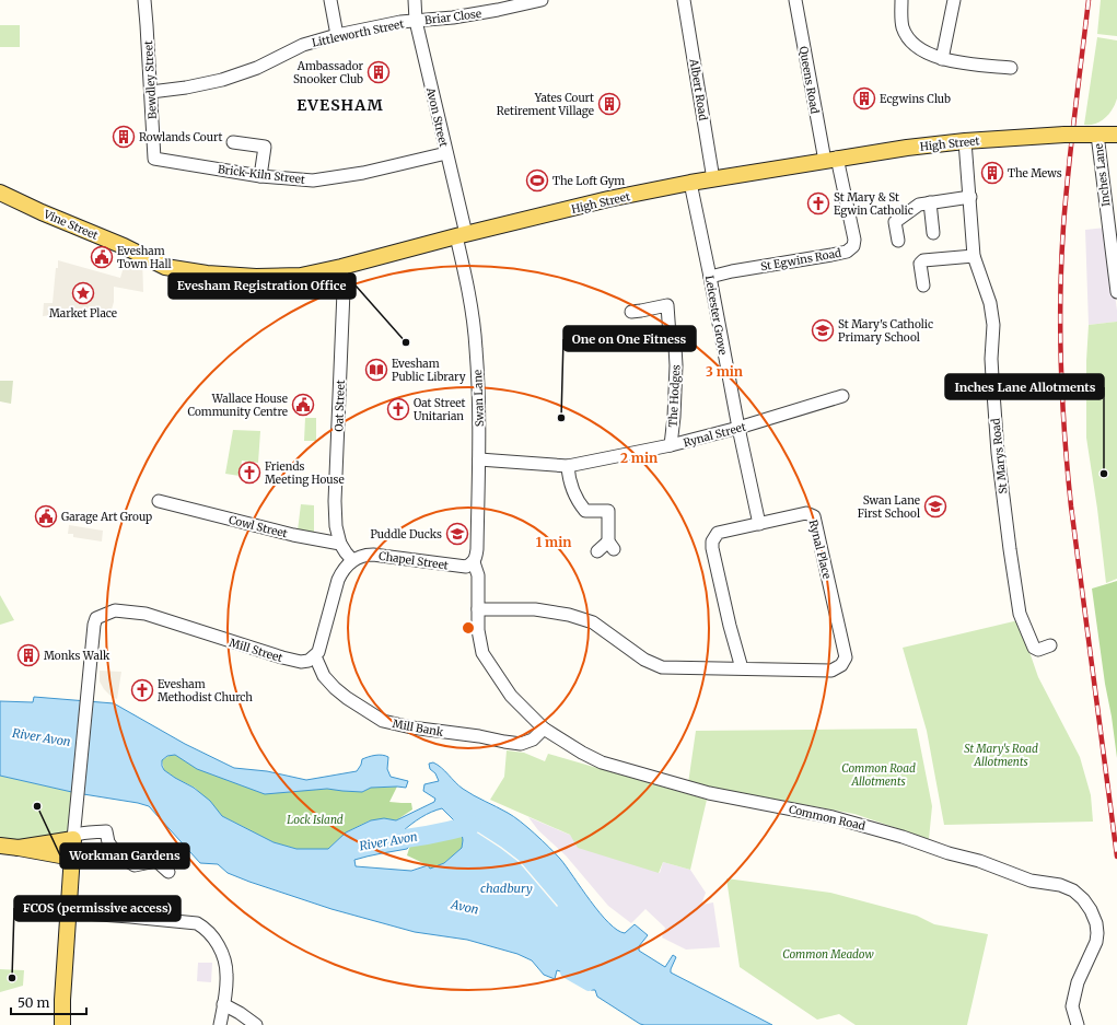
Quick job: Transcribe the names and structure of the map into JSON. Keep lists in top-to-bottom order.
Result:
{
  "streets": {
    "main road": ["High Street", "Vine Street"],
    "street": [
      "Briar Close",
      "Littleworth Street",
      "Bewdley Street",
      "Queens Road",
      "Albert Road",
      "Avon Street",
      "Brick-Kiln Street",
      "Inches Lane",
      "St Egwins Road",
      "Leicester Grove",
      "The Hodges",
      "Swan Lane",
      "Oat Street",
      "Rynal Street",
      "St Marys Road",
      "Cowl Street",
      "Rynal Place",
      "Chapel Street",
      "Mill Street",
      "Mill Bank",
      "Common Road"
    ]
  },
  "crossings": [
    ["Briar Close", "Littleworth Street"],
    ["Briar Close", "Avon Street"],
    ["Littleworth Street", "Bewdley Street"],
    ["Littleworth Street", "Avon Street"],
    ["Bewdley Street", "Brick-Kiln Street"],
    ["Queens Road", "High Street"],
    ["Queens Road", "St Egwins Road"],
    ["Albert Road", "High Street"],
    ["Avon Street", "High Street"],
    ["Avon Street", "Brick-Kiln Street"],
    ["Avon Street", "Swan Lane"],
    ["High Street", "Inches Lane"],
    ["High Street", "Vine Street"],
    ["High Street", "St Egwins Road"],
    ["High Street", "Leicester Grove"],
    ["High Street", "Swan Lane"],
    ["High Street", "Oat Street"],
    ["High Street", "St Marys Road"],
    ["St Egwins Road", "Leicester Grove"],
    ["Leicester Grove", "Rynal Street"],
    ["Leicester Grove", "Rynal Place"],
    ["The Hodges", "Rynal Street"],
    ["Swan Lane", "Rynal Street"],
    ["Swan Lane", "Chapel Street"],
    ["Oat Street", "Cowl Street"],
    ["Rynal Place", "Common Road"],
    ["Mill Street", "Mill Bank"],
    ["Mill Bank", "Common Road"]
  ],
  "districts": ["EVESHAM"],
  "water": ["River Avon", "chadbury", "Avon"],
  "parks": [
    "St Mary's Road Allotments",
    "Common Road Allotments",
    "Lock Island",
    "Common Meadow"
  ],
  "places": {
    "building": [
      "Ambassador Snooker Club",
      "Ecgwins Club",
      "Yates Court Retirement Village",
      "Rowlands Court",
      "The Mews",
      "Monks Walk"
    ],
    "sports": ["The Loft Gym"],
    "church": [
      "St Mary & St Egwin Catholic",
      "Oat Street Unitarian",
      "Friends Meeting House",
      "Evesham Methodist Church"
    ],
    "public building": ["Evesham Town Hall", "Wallace House Community Centre", "Garage Art Group"],
    "place": ["Market Place"],
    "school or university": ["St Mary's Catholic Primary School", "Swan Lane First School", "Puddle Ducks"],
    "other": [
      "Evesham Registration Office",
      "One on One Fitness",
      "Inches Lane Allotments",
      "Workman Gardens",
      "FCOS (permissive access)"
    ],
    "library": ["Evesham Public Library"]
  },
  "scale_bar": "50 m",
  "rings": ["3 min", "2 min", "1 min"]
}
